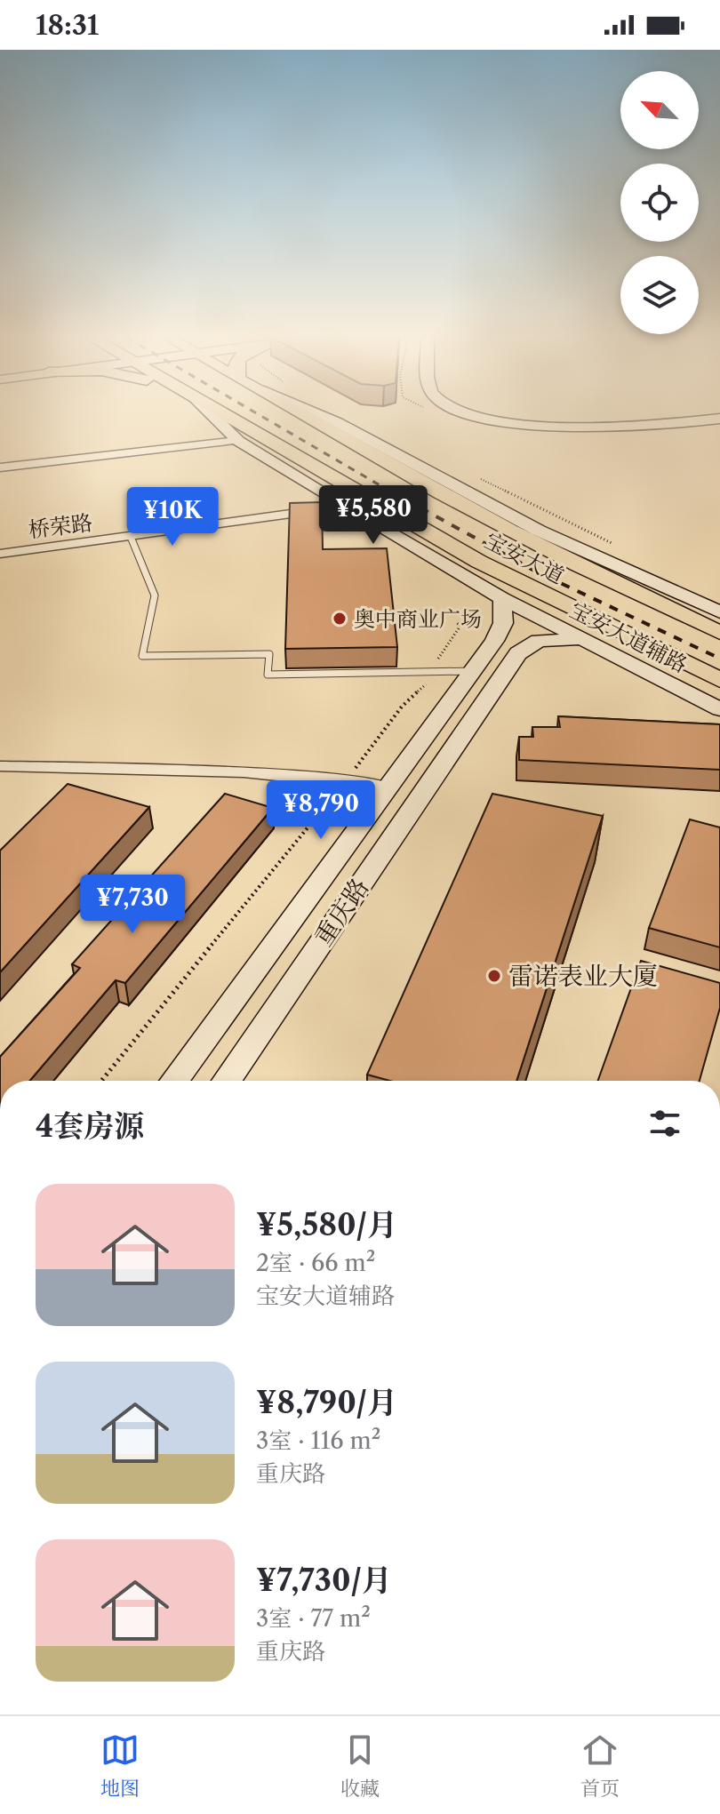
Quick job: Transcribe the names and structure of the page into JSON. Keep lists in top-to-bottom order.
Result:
{
  "streets": {
    "main road": ["宝安大道", "宝安大道辅路", "重庆路"],
    "street": ["桥荣路"]
  },
  "crossings": [
    ["桥荣路", "宝安大道辅路"],
    ["宝安大道辅路", "重庆路"]
  ],
  "places": ["奥中商业广场", "雷诺表业大厦"],
  "north": "top left",
  "page": {
    "status": "18:31",
    "price": [
      "¥5,580",
      "¥10K",
      "¥8,790",
      "¥7,730"
    ],
    "heading": "4套房源",
    "list": [
      {
        "name": "¥5,580/月",
        "note": "2室 · 66 m² · 宝安大道辅路"
      },
      {
        "name": "¥8,790/月",
        "note": "3室 · 116 m² · 重庆路"
      },
      {
        "name": "¥7,730/月",
        "note": "3室 · 77 m² · 重庆路"
      }
    ],
    "tabs": ["地图", "收藏", "首页"]
  }
}
